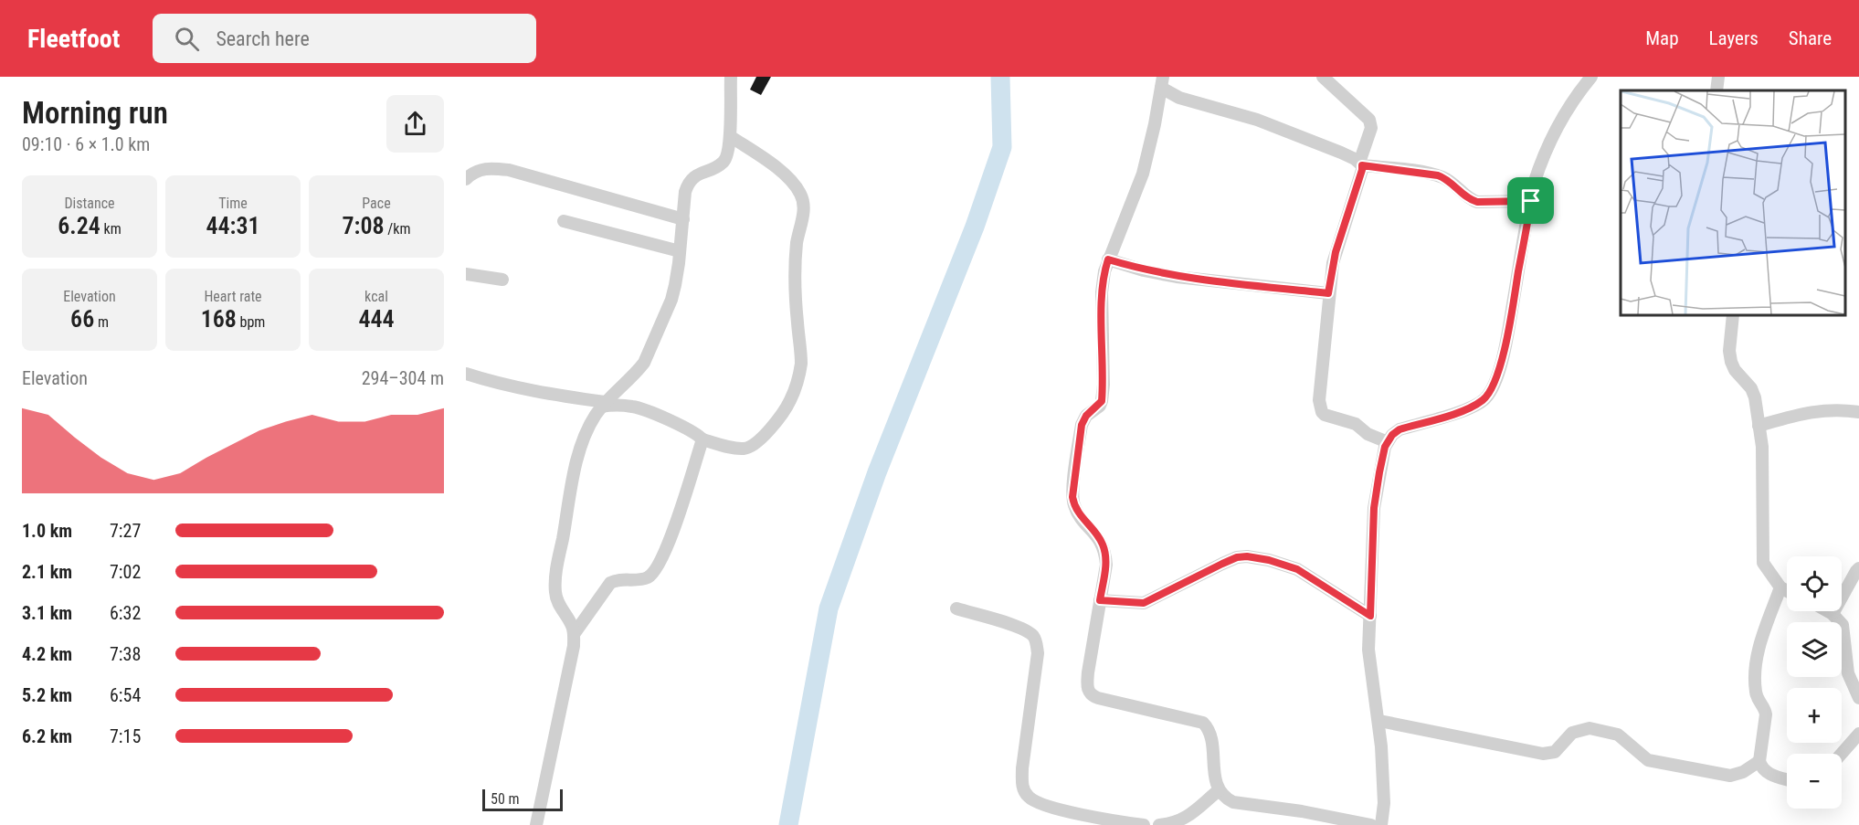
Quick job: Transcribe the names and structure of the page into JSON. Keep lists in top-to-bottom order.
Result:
{
  "scale_bar": "50 m",
  "page": {
    "header": "Fleetfoot",
    "search": "Search here",
    "nav": ["Map", "Layers", "Share"],
    "heading": ["Morning run", "09:10 · 6 × 1.0 km"],
    "stats": [
      ["Distance", "6.24 km"],
      ["Time", "44:31"],
      ["Pace", "7:08 /km"],
      ["Elevation", "66 m"],
      ["Heart rate", "168 bpm"],
      ["kcal", "444"]
    ],
    "chart": ["Elevation", "294–304 m"],
    "list": [
      {
        "name": "1.0 km",
        "note": "7:27"
      },
      {
        "name": "2.1 km",
        "note": "7:02"
      },
      {
        "name": "3.1 km",
        "note": "6:32"
      },
      {
        "name": "4.2 km",
        "note": "7:38"
      },
      {
        "name": "5.2 km",
        "note": "6:54"
      },
      {
        "name": "6.2 km",
        "note": "7:15"
      }
    ],
    "map_buttons": ["+", "−"],
    "scale": "50 m"
  }
}
